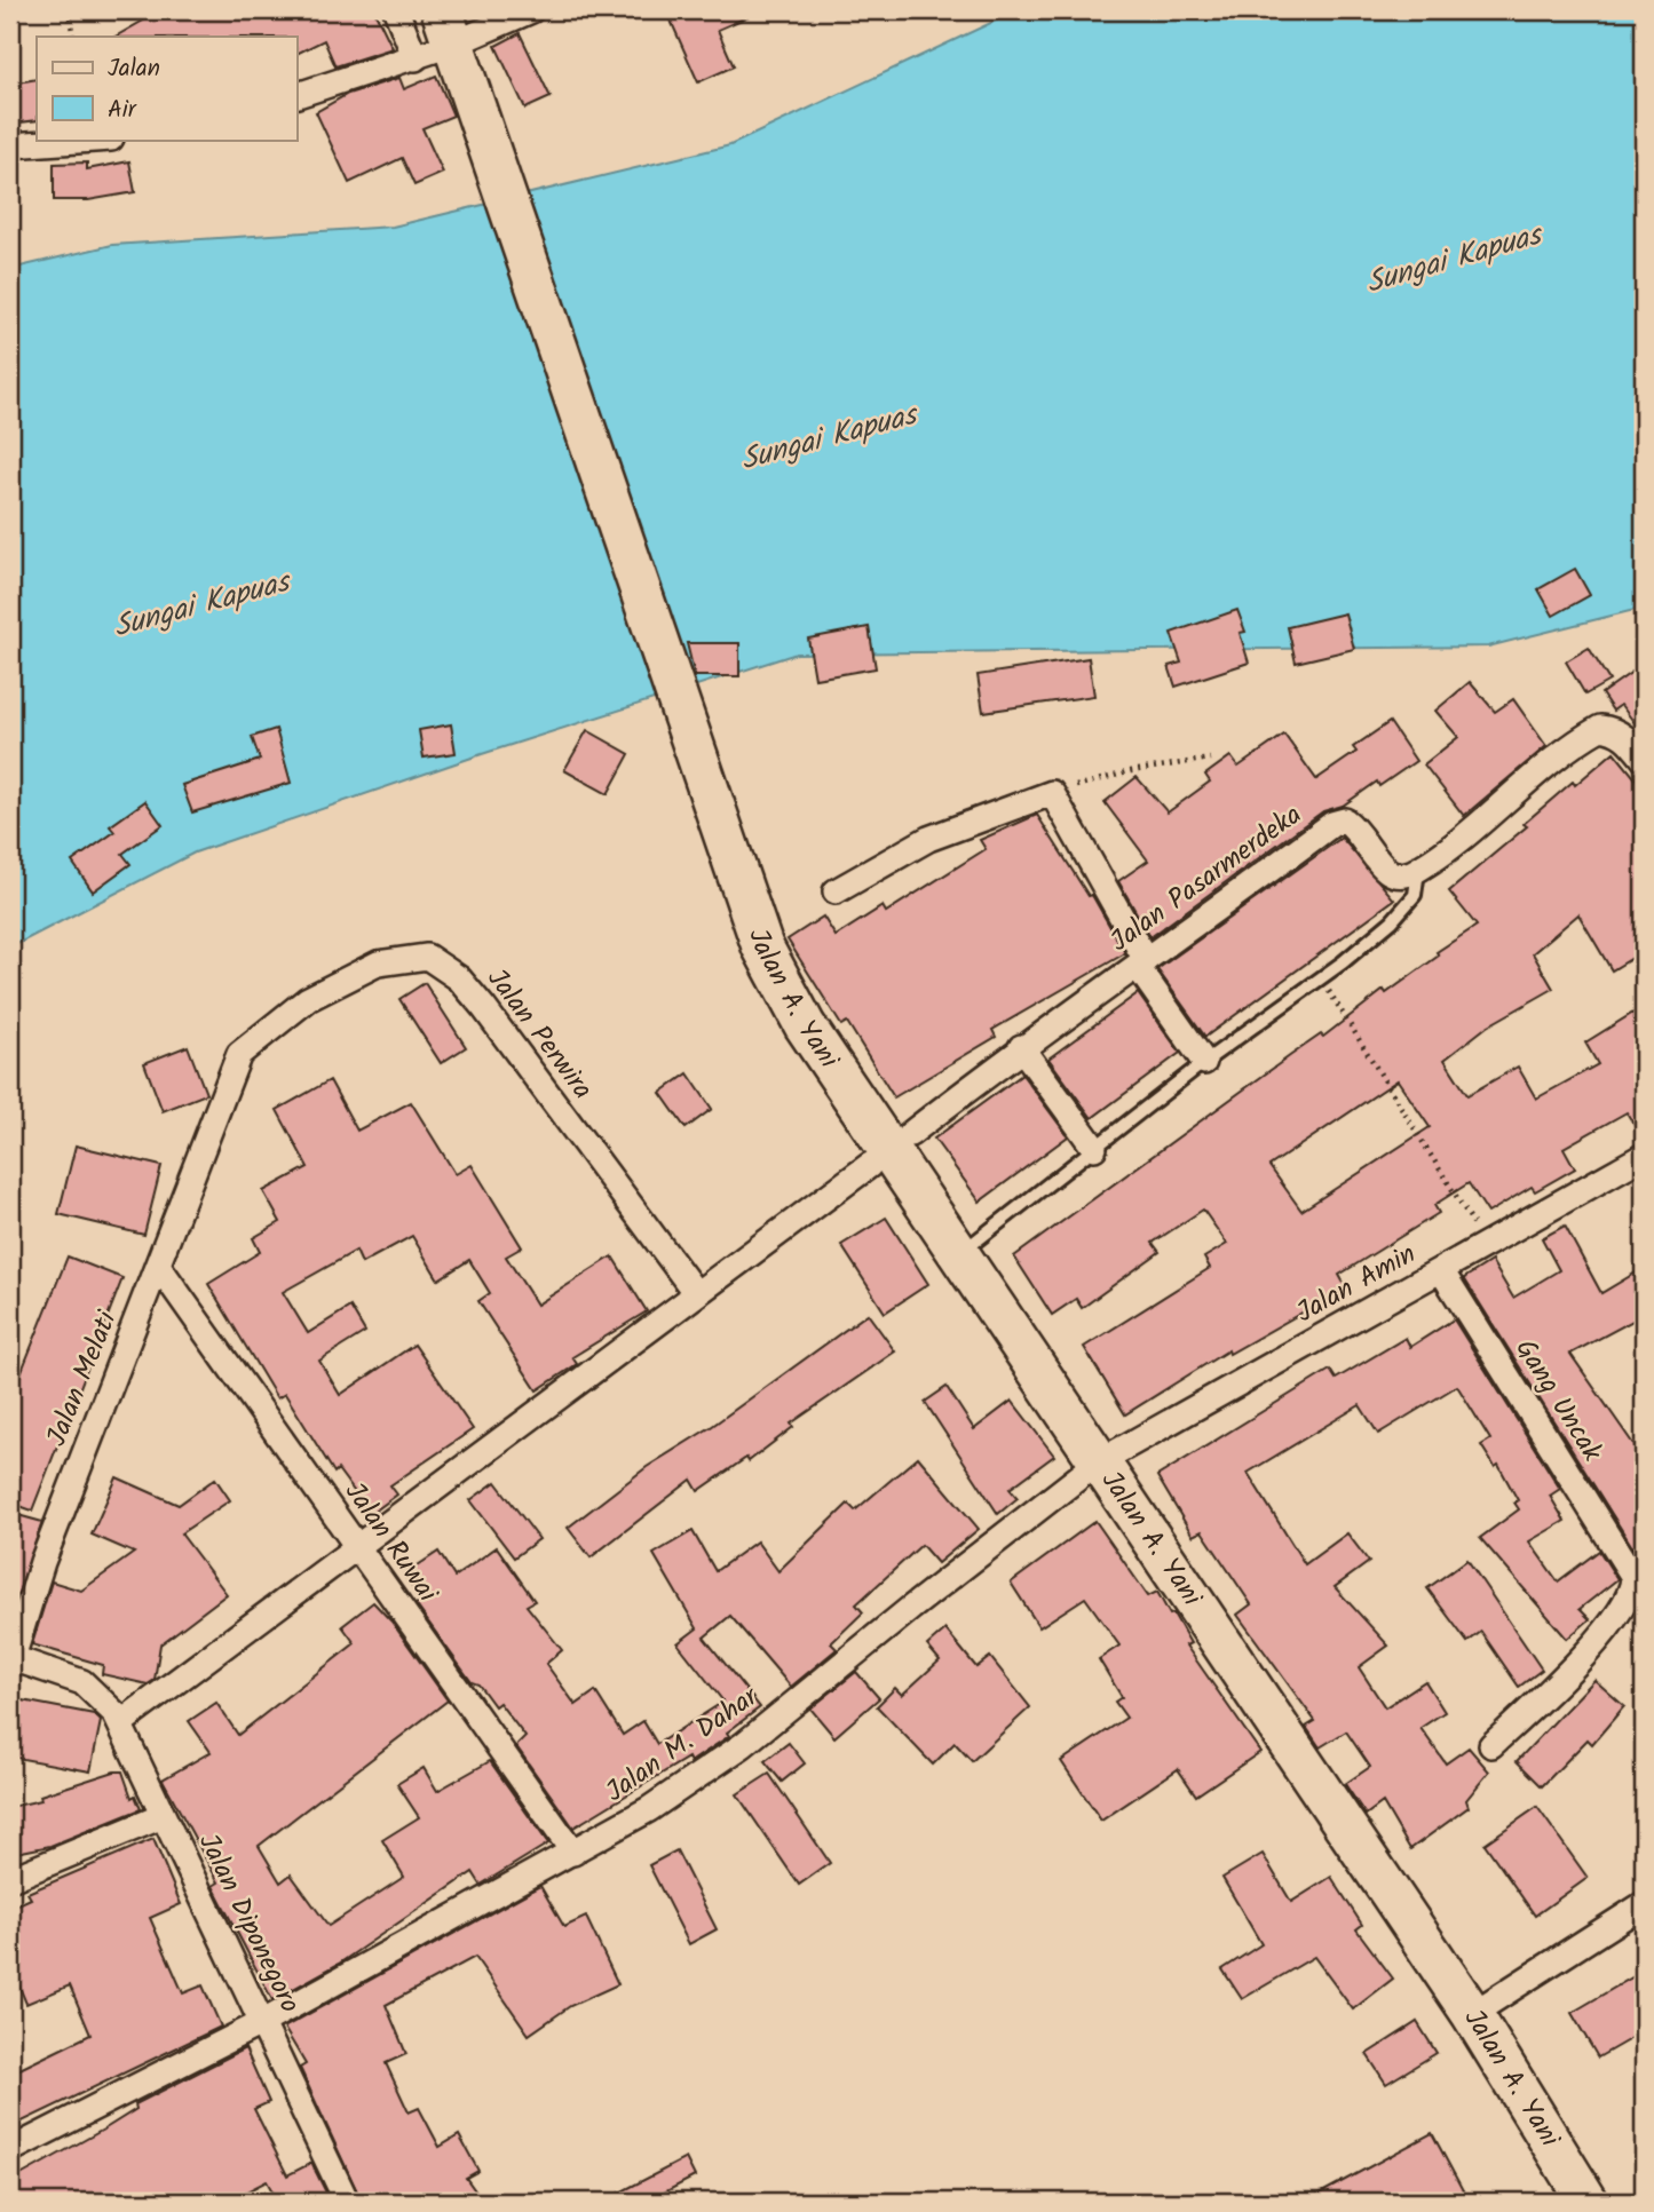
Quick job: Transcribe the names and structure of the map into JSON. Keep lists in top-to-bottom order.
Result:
{
  "streets": {
    "highway": ["Jalan A. Yani"],
    "street": [
      "Jalan Pasarmerdeka",
      "Jalan Perwira",
      "Jalan Amin",
      "Jalan Melati",
      "Gang Uncak",
      "Jalan Ruwai",
      "Jalan M. Dahar",
      "Jalan Diponegoro"
    ]
  },
  "crossings": [
    ["Jalan A. Yani", "Jalan Amin"],
    ["Jalan A. Yani", "Jalan M. Dahar"],
    ["Jalan Perwira", "Jalan Melati"],
    ["Jalan Amin", "Gang Uncak"],
    ["Jalan Amin", "Jalan M. Dahar"],
    ["Jalan Melati", "Jalan Ruwai"],
    ["Jalan Melati", "Jalan Diponegoro"],
    ["Jalan Ruwai", "Jalan M. Dahar"],
    ["Jalan M. Dahar", "Jalan Diponegoro"]
  ],
  "water": ["Sungai Kapuas"],
  "legend": ["Jalan", "Air"]
}
